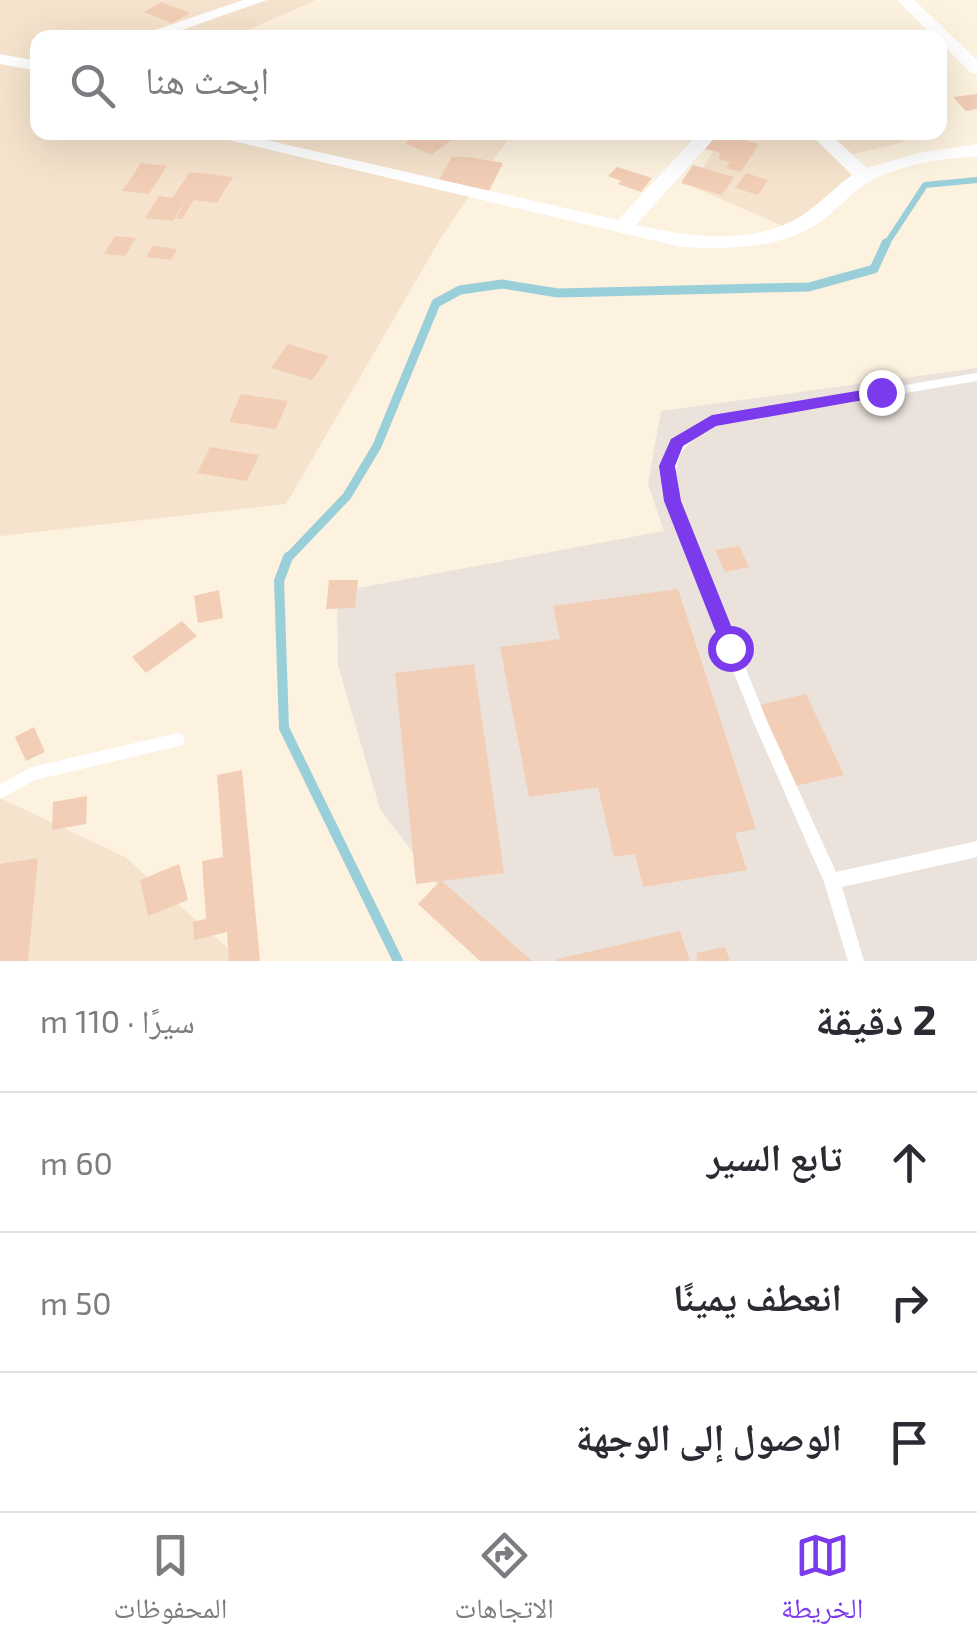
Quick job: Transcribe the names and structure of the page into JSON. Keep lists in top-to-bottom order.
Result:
{
  "page": {
    "search": "ابحث هنا",
    "heading": ["2 دقيقة", "سيرًا · 110 m"],
    "list": [
      ["تابع السير", "60 m"],
      ["انعطف يمينًا", "50 m"],
      "الوصول إلى الوجهة"
    ],
    "nav": ["الخريطة", "الاتجاهات", "المحفوظات"]
  }
}
